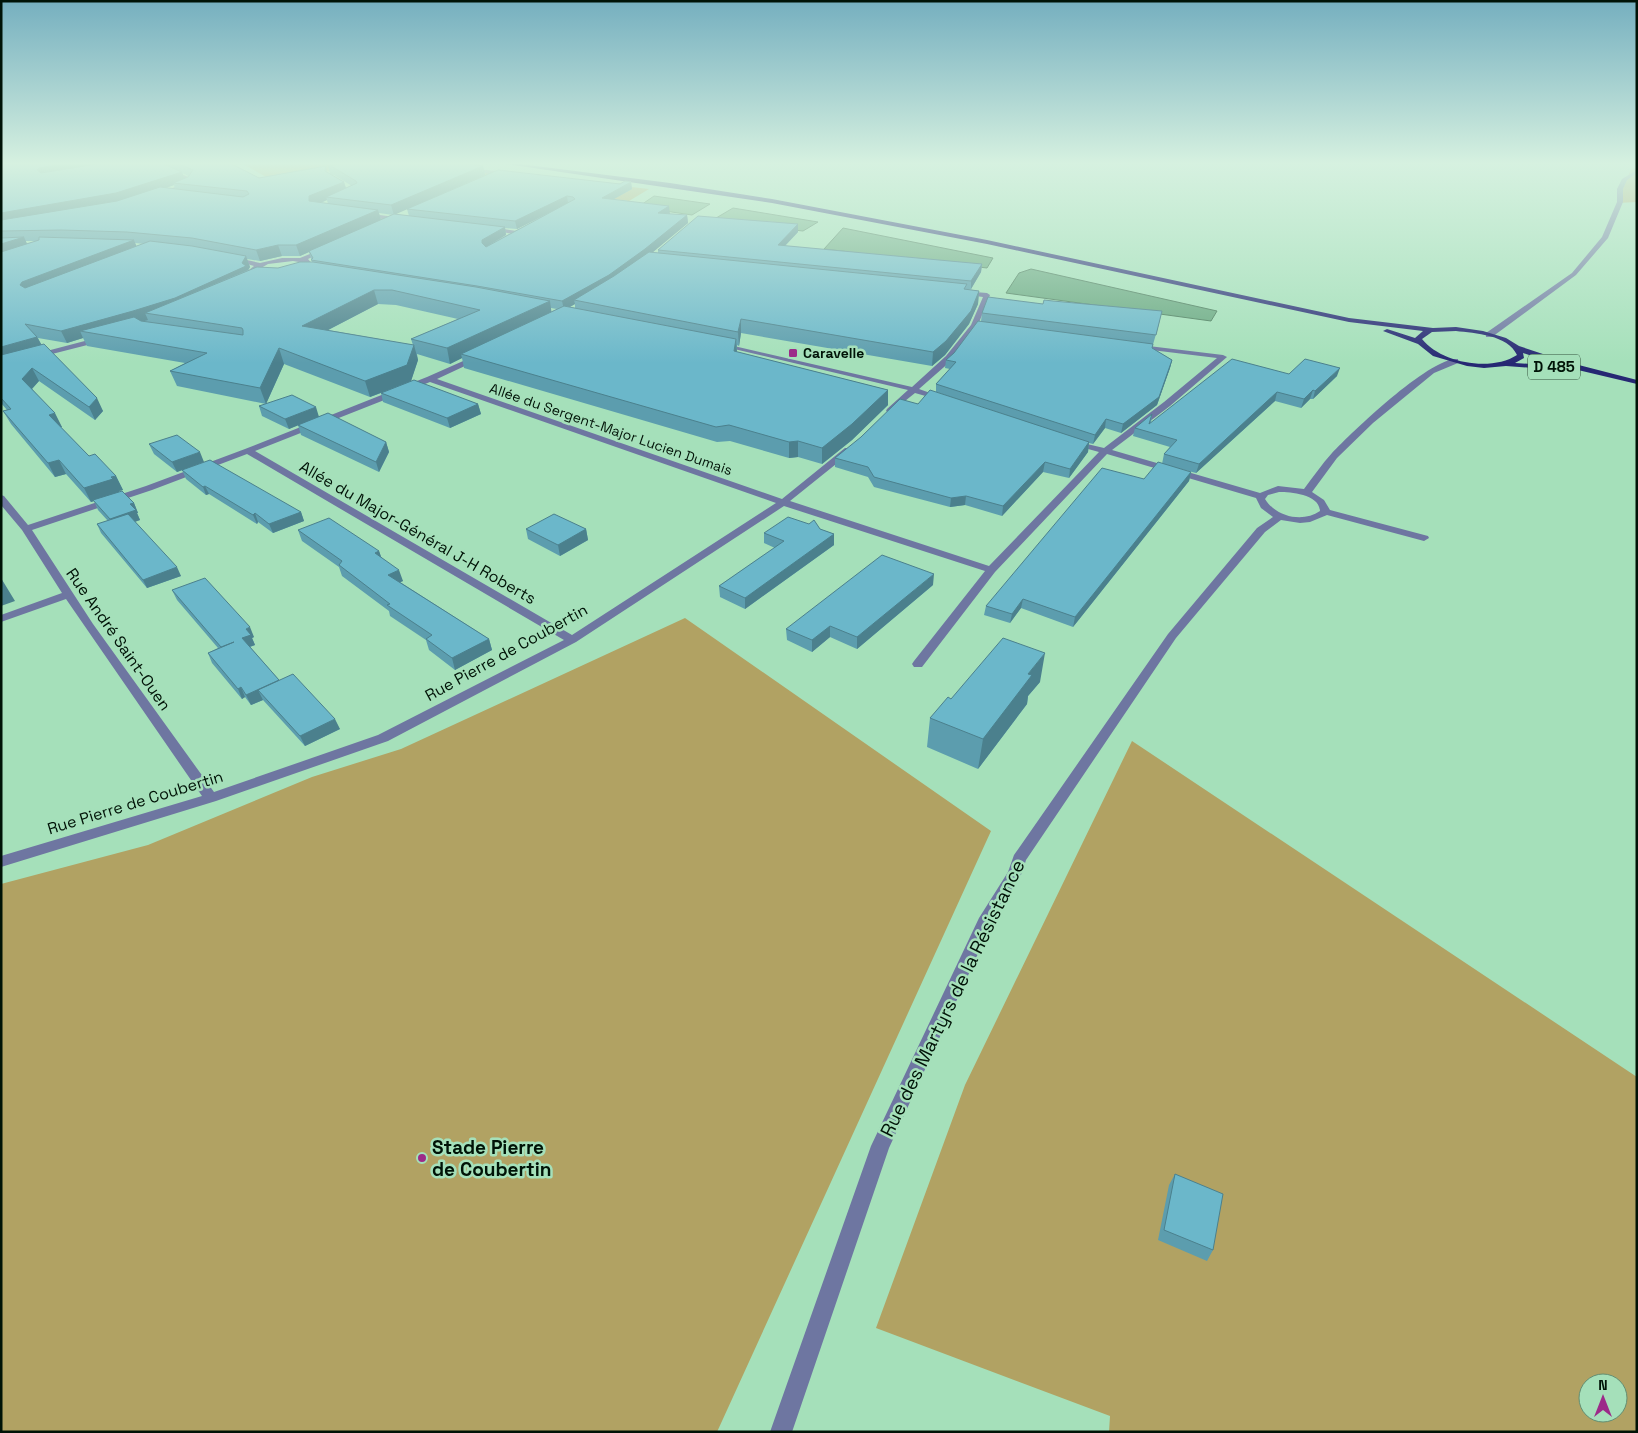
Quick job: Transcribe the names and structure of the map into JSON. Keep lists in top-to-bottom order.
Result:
{
  "streets": {
    "main road": ["D 485"],
    "street": [
      "Allée du Sergent-Major Lucien Dumais",
      "Allée du Major-Général J-H Roberts",
      "Rue André Saint-Ouen",
      "Rue Pierre de Coubertin",
      "Rue des Martyrs de la Résistance"
    ]
  },
  "crossings": [
    ["Allée du Sergent-Major Lucien Dumais", "Rue Pierre de Coubertin"],
    ["Allée du Major-Général J-H Roberts", "Rue Pierre de Coubertin"],
    ["Rue André Saint-Ouen", "Rue Pierre de Coubertin"]
  ],
  "places": {
    "transit": ["Caravelle"],
    "other": ["Stade Pierre de Coubertin"]
  },
  "north": "top"
}
